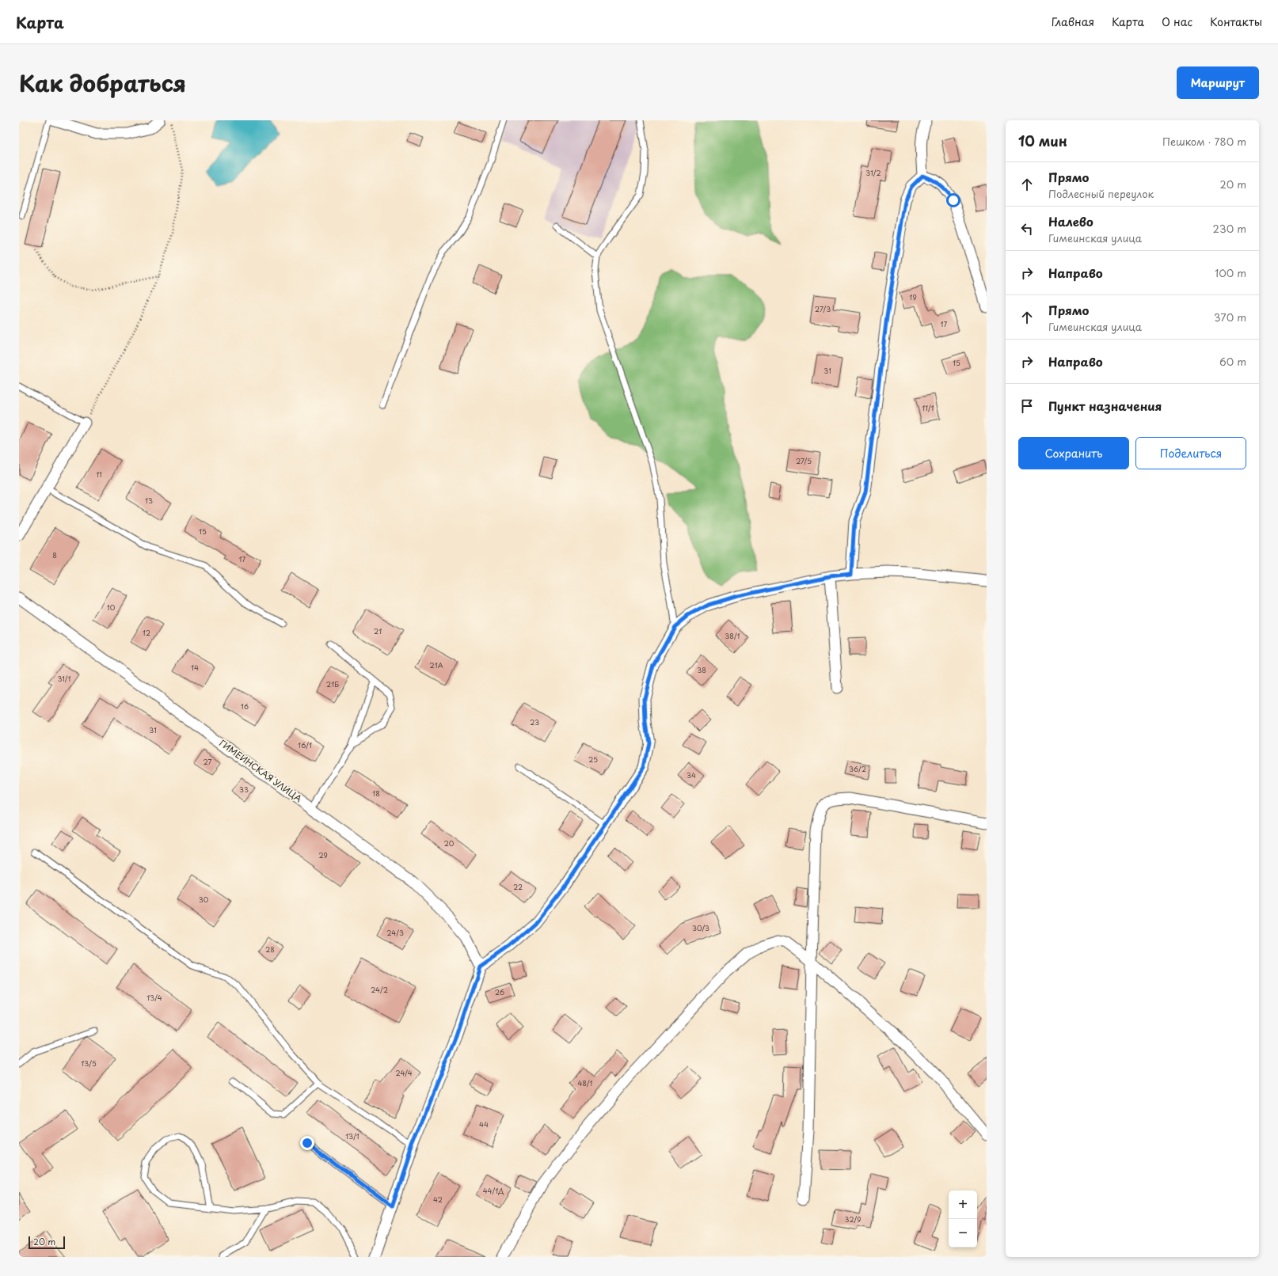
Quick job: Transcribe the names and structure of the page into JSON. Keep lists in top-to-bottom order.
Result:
{
  "streets": {
    "street": ["ГИМЕИНСКАЯ УЛИЦА"]
  },
  "house_numbers": [
    "31/2",
    "19",
    "27/3",
    "17",
    "15",
    "31",
    "11/1",
    "27/5",
    "11",
    "13",
    "15",
    "8",
    "17",
    "10",
    "21",
    "12",
    "38/1",
    "21А",
    "14",
    "38",
    "31/1",
    "21Б",
    "16",
    "23",
    "31",
    "16/1",
    "25",
    "27",
    "36/2",
    "34",
    "33",
    "18",
    "20",
    "29",
    "22",
    "30",
    "30/3",
    "24/3",
    "28",
    "24/2",
    "26",
    "13/4",
    "13/5",
    "24/4",
    "48/1",
    "44",
    "13/1",
    "44/1Д",
    "42",
    "32/9"
  ],
  "scale_bar": "20 m",
  "page": {
    "header": "Карта",
    "nav": [
      "Главная",
      "Карта",
      "О нас",
      "Контакты"
    ],
    "title": "Как добраться",
    "buttons": [
      "Маршрут",
      ["Сохранить", "Поделиться"]
    ],
    "heading": ["10 мин", "Пешком · 780 m"],
    "list": [
      ["Прямо", "Подлесный переулок", "20 m"],
      ["Налево", "Гимеинская улица", "230 m"],
      ["Направо", "100 m"],
      ["Прямо", "Гимеинская улица", "370 m"],
      ["Направо", "60 m"],
      "Пункт назначения"
    ],
    "map_buttons": ["+", "−"],
    "scale": "20 m"
  }
}
